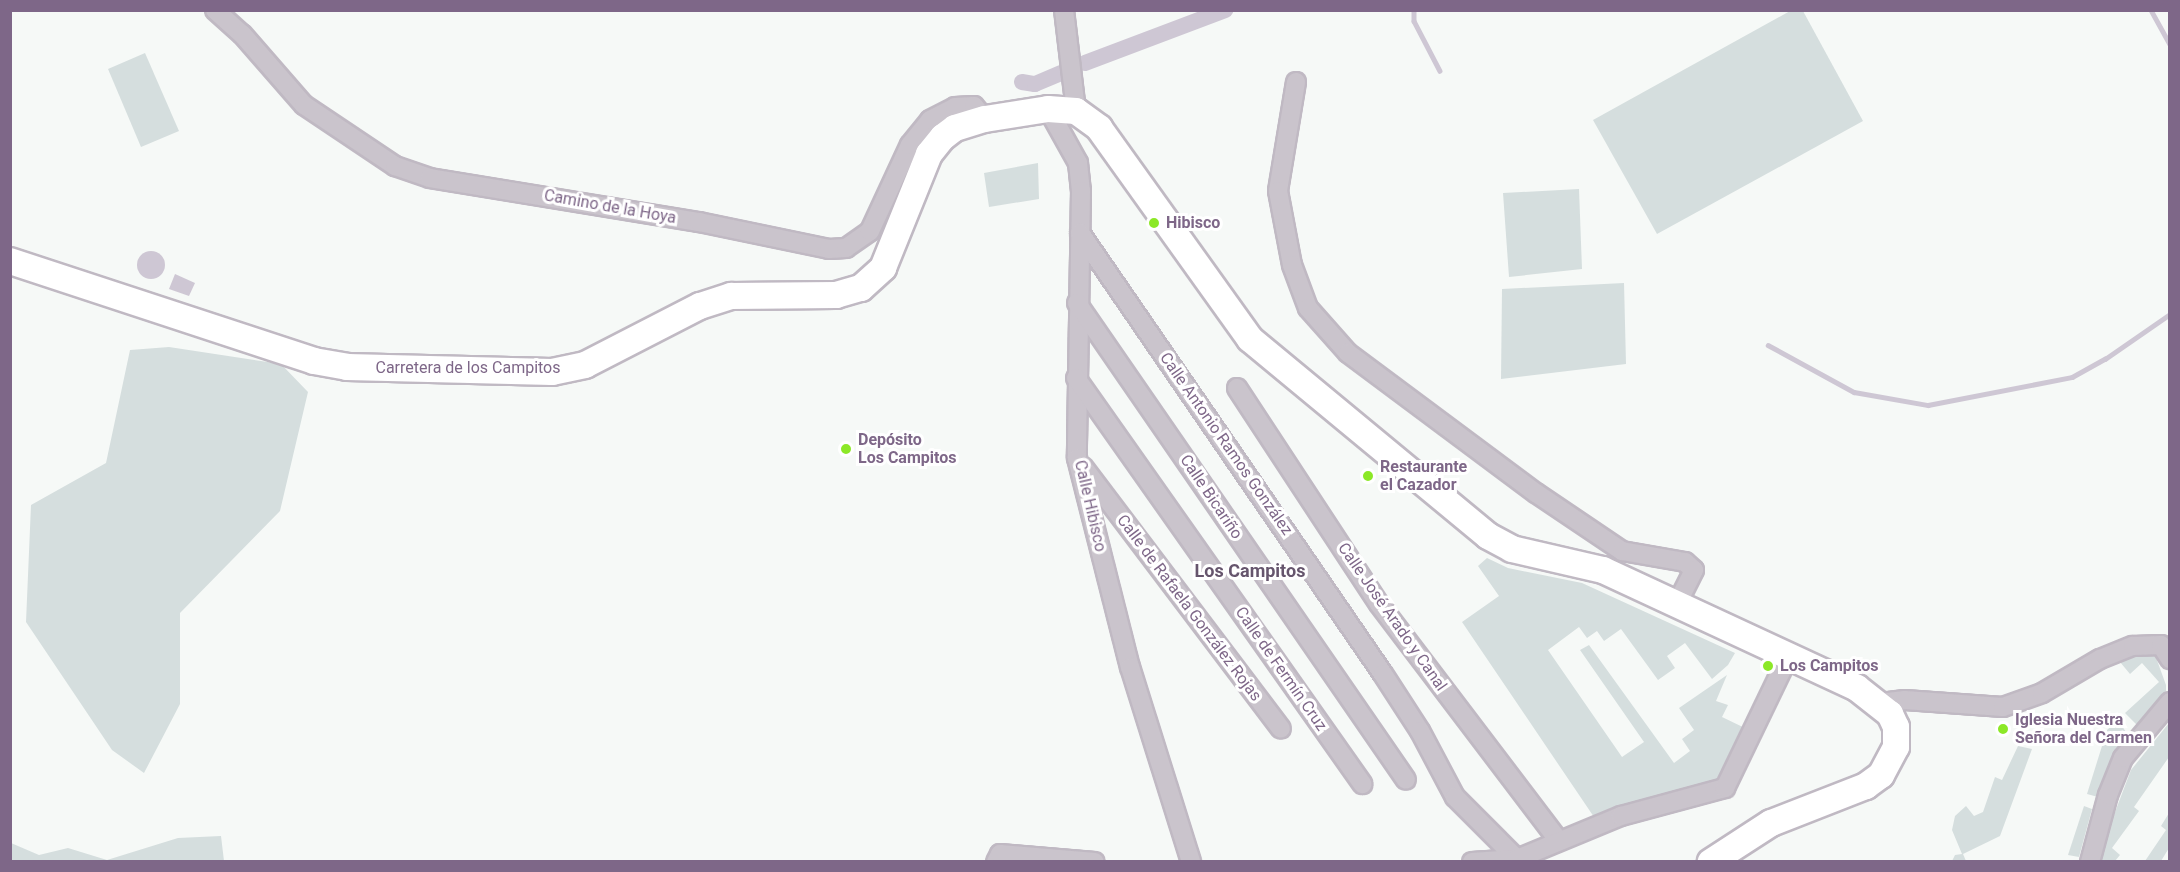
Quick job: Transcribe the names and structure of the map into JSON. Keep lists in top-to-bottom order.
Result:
{
  "streets": {
    "main road": ["Carretera de los Campitos"],
    "street": [
      "Camino de la Hoya",
      "Calle Antonio Ramos González",
      "Calle Bicariño",
      "Calle Hibisco",
      "Calle de Rafaela González Rojas",
      "Calle José Arado y Canal",
      "Calle de Fermín Cruz"
    ]
  },
  "crossings": [
    ["Camino de la Hoya", "Carretera de los Campitos"],
    ["Carretera de los Campitos", "Calle Hibisco"],
    ["Calle Antonio Ramos González", "Calle Hibisco"],
    ["Calle Bicariño", "Calle Hibisco"],
    ["Calle Hibisco", "Calle de Rafaela González Rojas"],
    ["Calle Hibisco", "Calle de Fermín Cruz"]
  ],
  "districts": ["Los Campitos"],
  "places": [
    "Hibisco",
    "Depósito Los Campitos",
    "Restaurante el Cazador",
    "Los Campitos",
    "Iglesia Nuestra Señora del Carmen"
  ]
}
